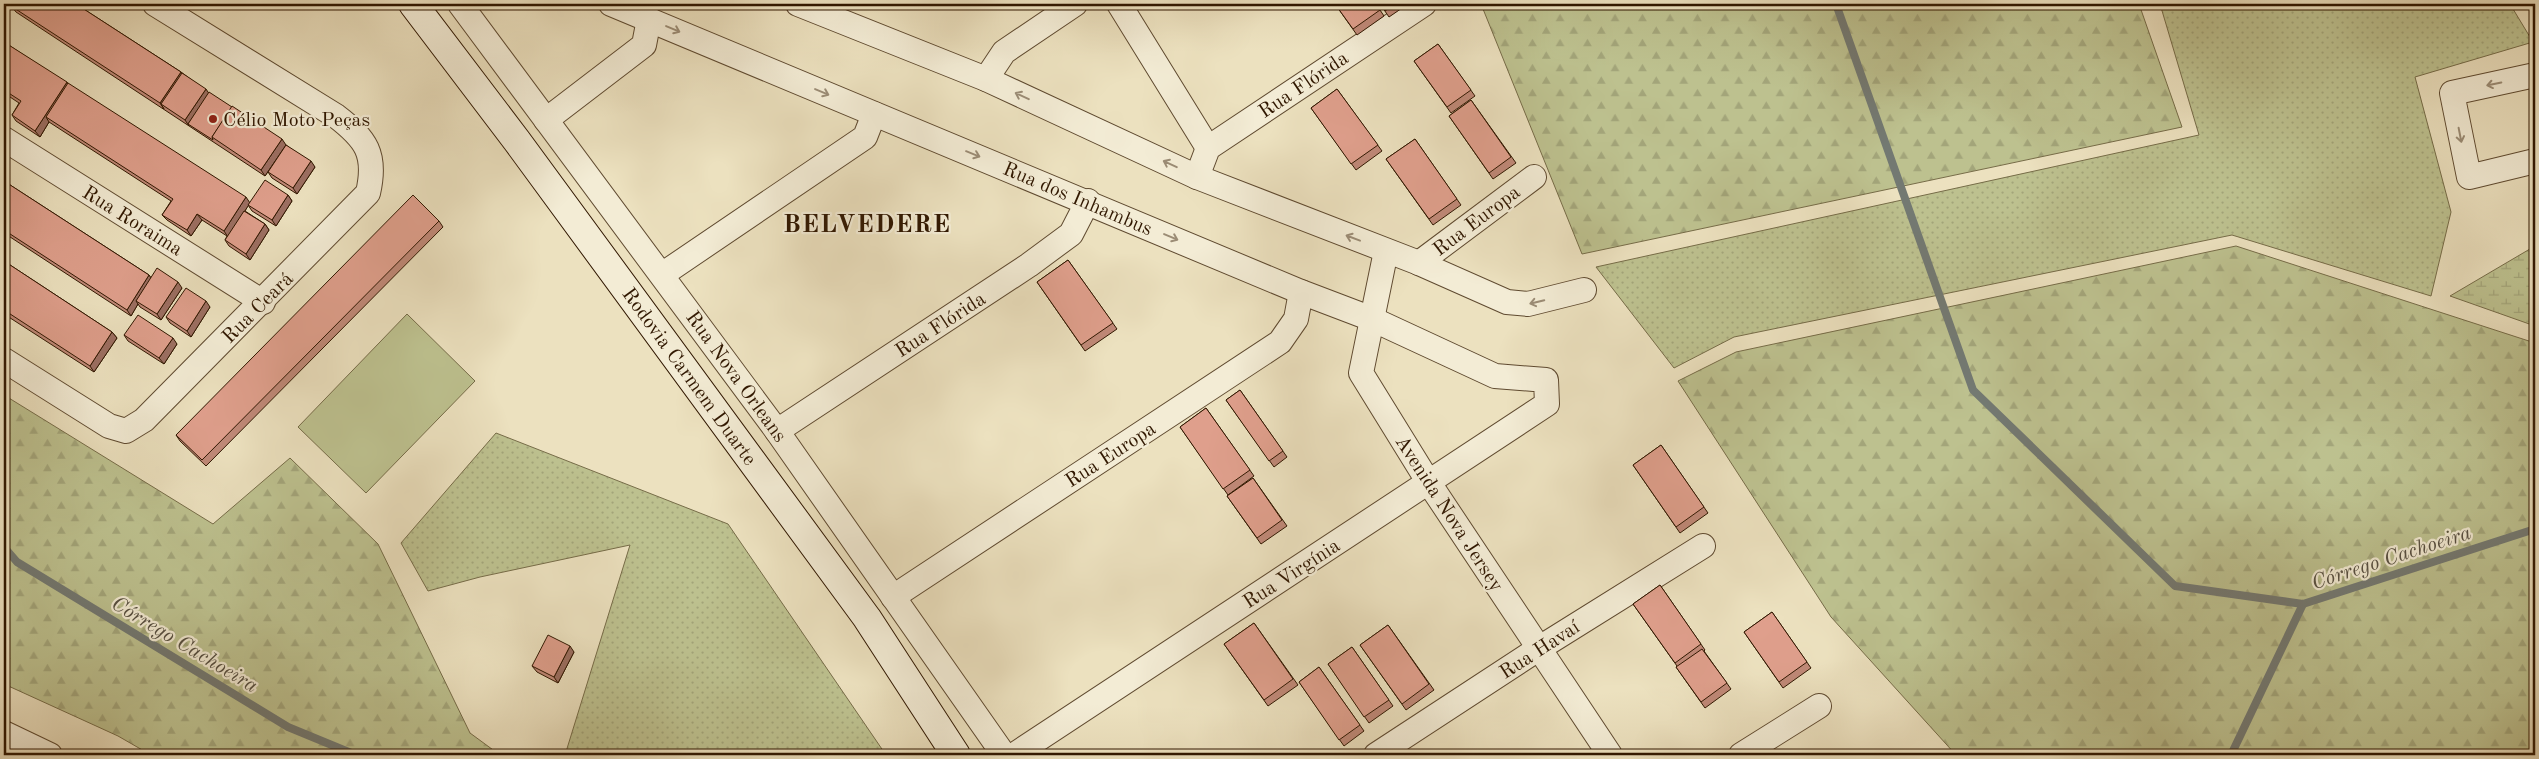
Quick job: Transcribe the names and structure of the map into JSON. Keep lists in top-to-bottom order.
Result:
{
  "streets": {
    "street": [
      "Rua Flórida",
      "Rua dos Inhambus",
      "Rua Roraima",
      "Rua Europa",
      "Rua Ceará",
      "Rodovia Carmem Duarte",
      "Rua Nova Orleans",
      "Avenida Nova Jersey",
      "Rua Virgínia",
      "Rua Havaí"
    ]
  },
  "crossings": [
    ["Rua Flórida", "Rua dos Inhambus"],
    ["Rua Flórida", "Rua Nova Orleans"],
    ["Rua dos Inhambus", "Rua Europa"],
    ["Rua dos Inhambus", "Avenida Nova Jersey"],
    ["Rua dos Inhambus", "Rua Virgínia"],
    ["Rua Roraima", "Rua Ceará"],
    ["Rua Europa", "Rua Nova Orleans"],
    ["Avenida Nova Jersey", "Rua Virgínia"],
    ["Avenida Nova Jersey", "Rua Havaí"]
  ],
  "districts": ["BELVEDERE"],
  "water": ["Córrego Cachoeira"],
  "places": ["Célio Moto Peças"]
}
